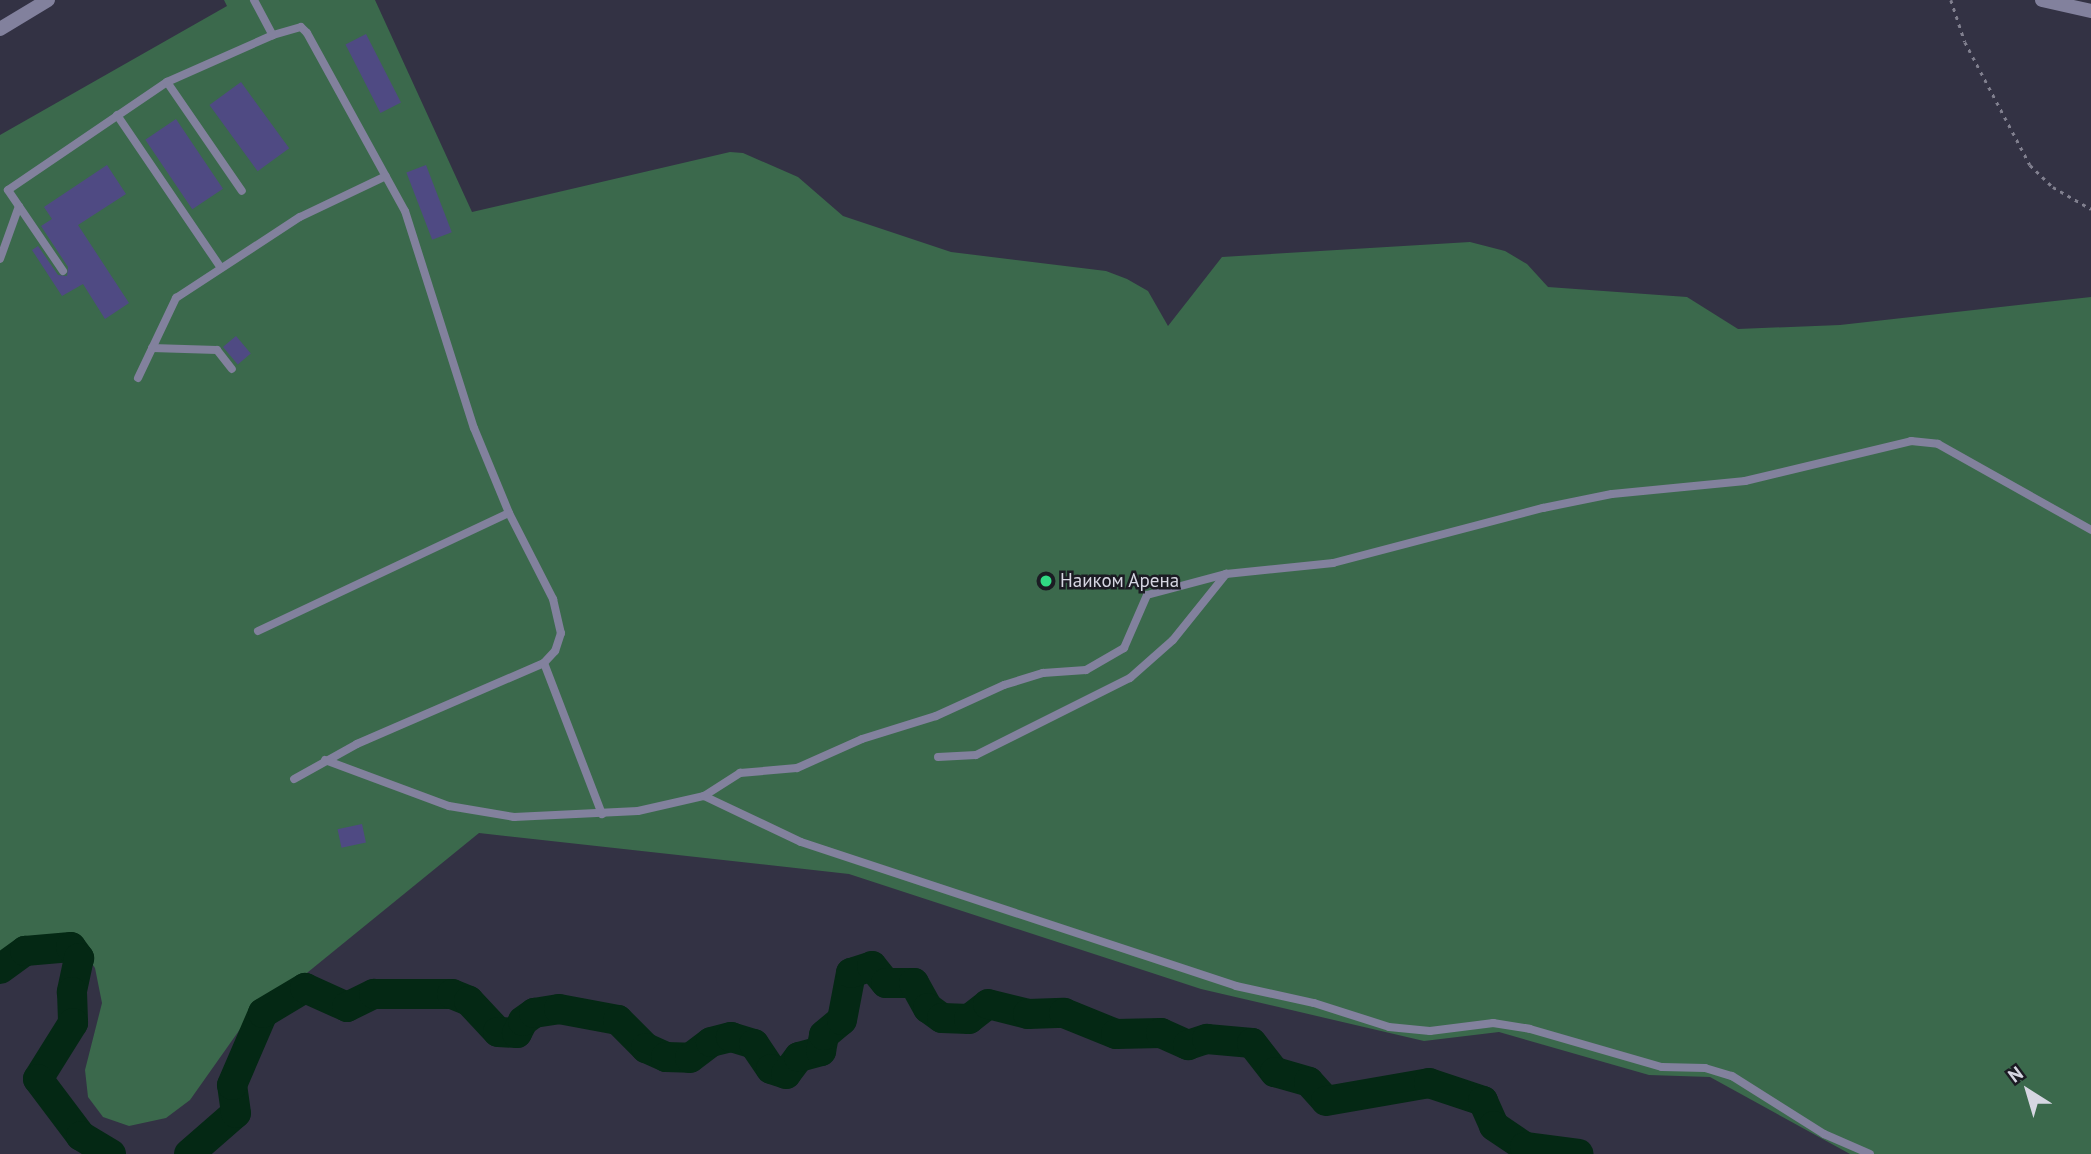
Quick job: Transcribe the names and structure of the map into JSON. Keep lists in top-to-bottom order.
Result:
{
  "places": ["Наиком Арена"],
  "north": "top left"
}
